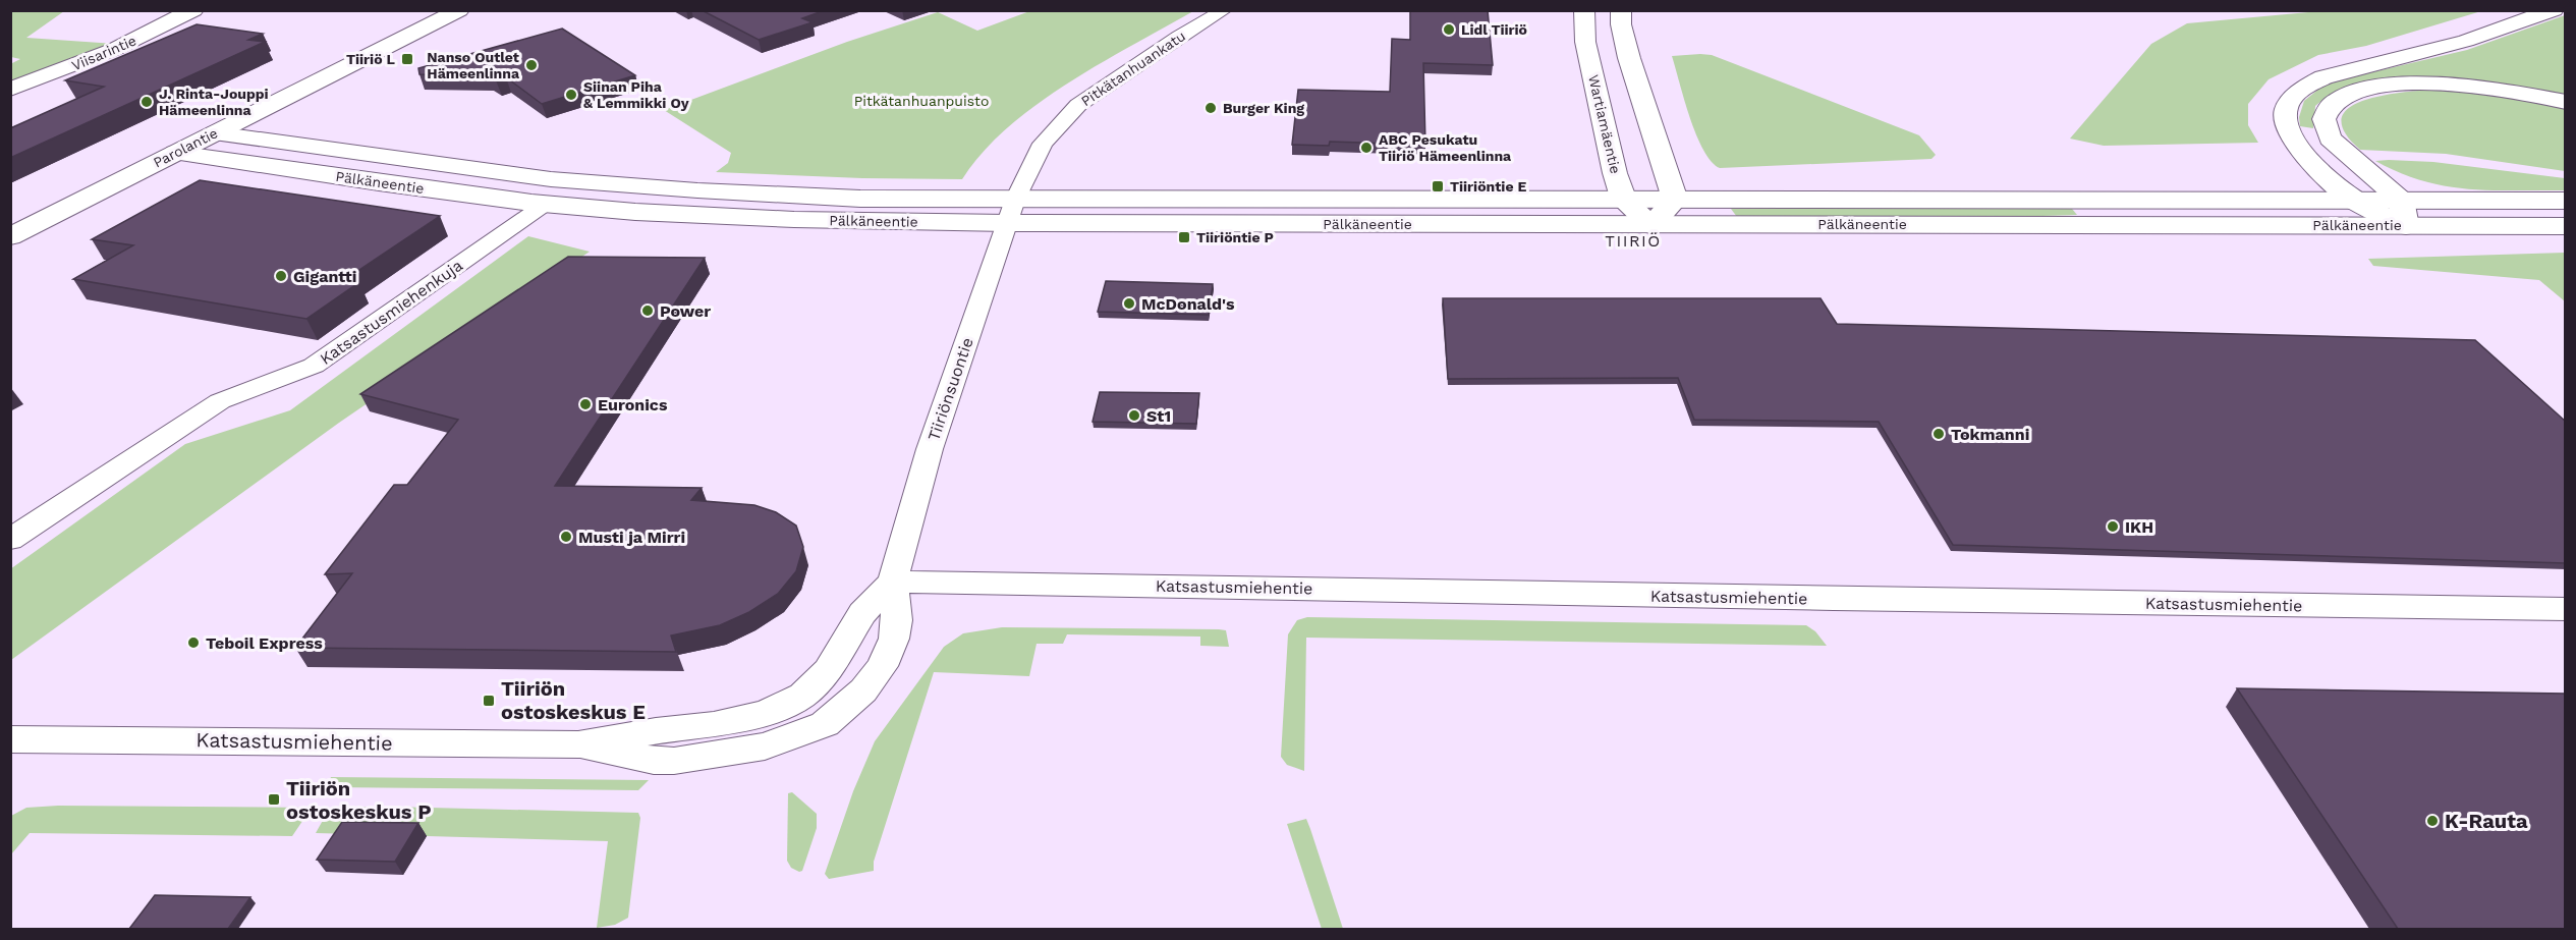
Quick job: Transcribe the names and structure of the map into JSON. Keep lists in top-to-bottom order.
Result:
{
  "streets": {
    "main road": [
      "Viisarintie",
      "Wartiamäentie",
      "Parolantie",
      "Pälkäneentie"
    ],
    "street": [
      "Pitkätanhuankatu",
      "Katsastusmiehenkuja",
      "Tiiriönsuontie",
      "Katsastusmiehentie"
    ]
  },
  "crossings": [
    ["Pitkätanhuankatu", "Pälkäneentie"],
    ["Pitkätanhuankatu", "Tiiriönsuontie"],
    ["Wartiamäentie", "Pälkäneentie"],
    ["Parolantie", "Pälkäneentie"],
    ["Pälkäneentie", "Katsastusmiehenkuja"],
    ["Pälkäneentie", "Tiiriönsuontie"],
    ["Tiiriönsuontie", "Katsastusmiehentie"]
  ],
  "districts": ["TIIRIÖ"],
  "parks": ["Pitkätanhuanpuisto"],
  "places": {
    "other": [
      "Lidl Tiiriö",
      "Nanso Outlet Hämeenlinna",
      "Siinan Piha & Lemmikki Oy",
      "J. Rinta-Jouppi Hämeenlinna",
      "Burger King",
      "ABC Pesukatu Tiiriö Hämeenlinna",
      "Gigantti",
      "McDonald's",
      "Power",
      "Euronics",
      "St1",
      "Tokmanni",
      "IKH",
      "Musti ja Mirri",
      "Teboil Express",
      "K-Rauta"
    ],
    "transit": [
      "Tiiriö L",
      "Tiiriöntie E",
      "Tiiriöntie P",
      "Tiiriön ostoskeskus E",
      "Tiiriön ostoskeskus P"
    ]
  }
}
